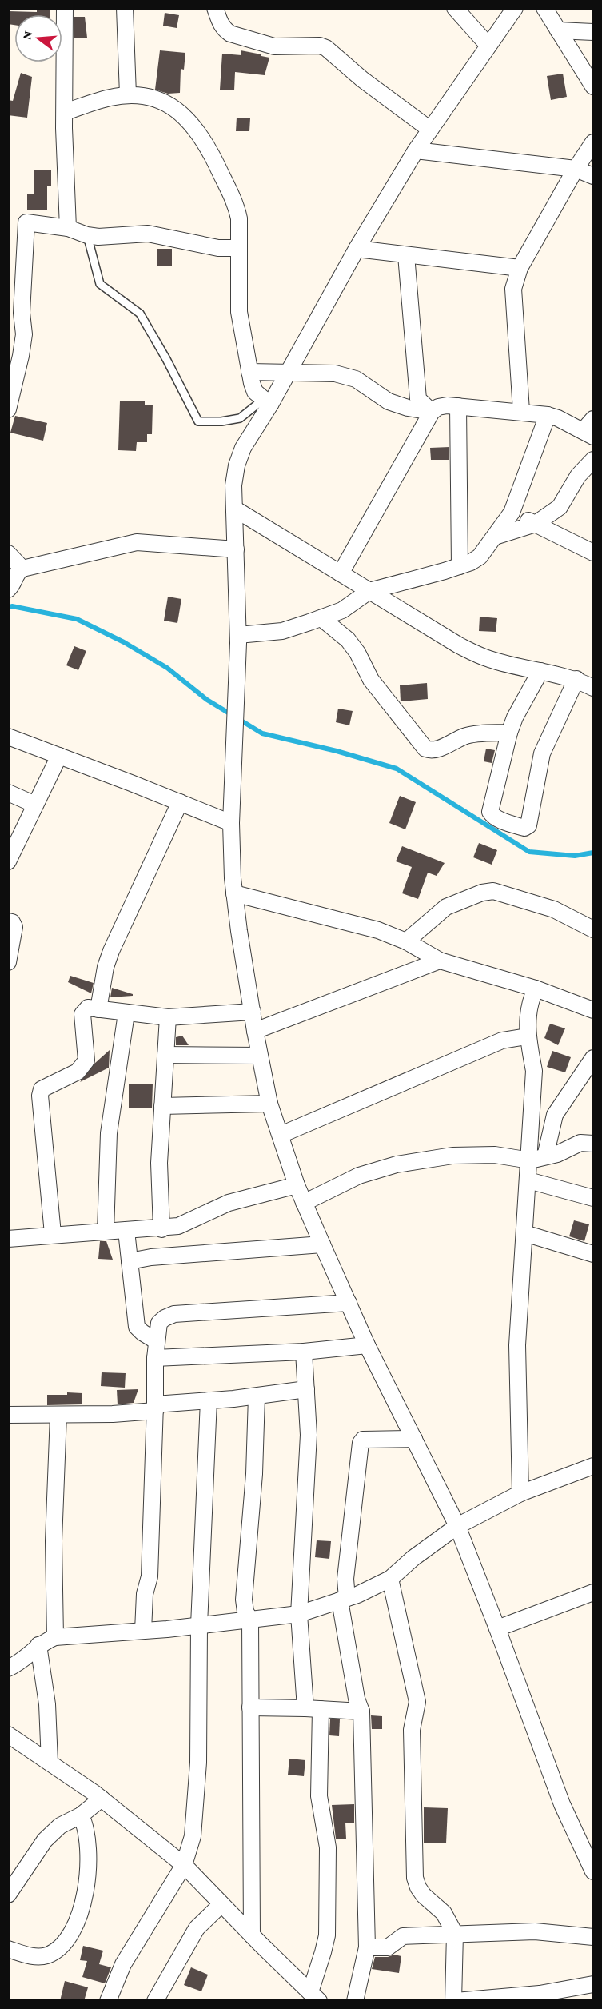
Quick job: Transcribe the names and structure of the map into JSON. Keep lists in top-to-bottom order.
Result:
{
  "north": "left"
}
